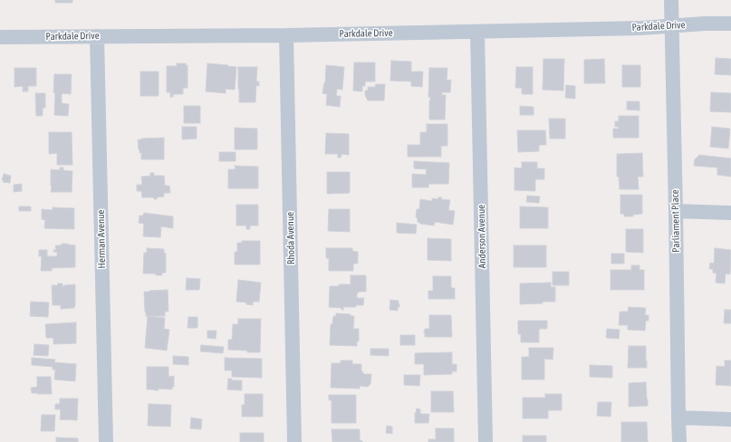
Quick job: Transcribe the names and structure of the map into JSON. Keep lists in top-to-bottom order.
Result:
{
  "streets": {
    "street": [
      "Parkdale Drive",
      "Parliament Place",
      "Anderson Avenue",
      "Rhoda Avenue",
      "Herman Avenue"
    ]
  },
  "crossings": [
    ["Parkdale Drive", "Parliament Place"],
    ["Parkdale Drive", "Anderson Avenue"],
    ["Parkdale Drive", "Rhoda Avenue"],
    ["Parkdale Drive", "Herman Avenue"]
  ]
}
